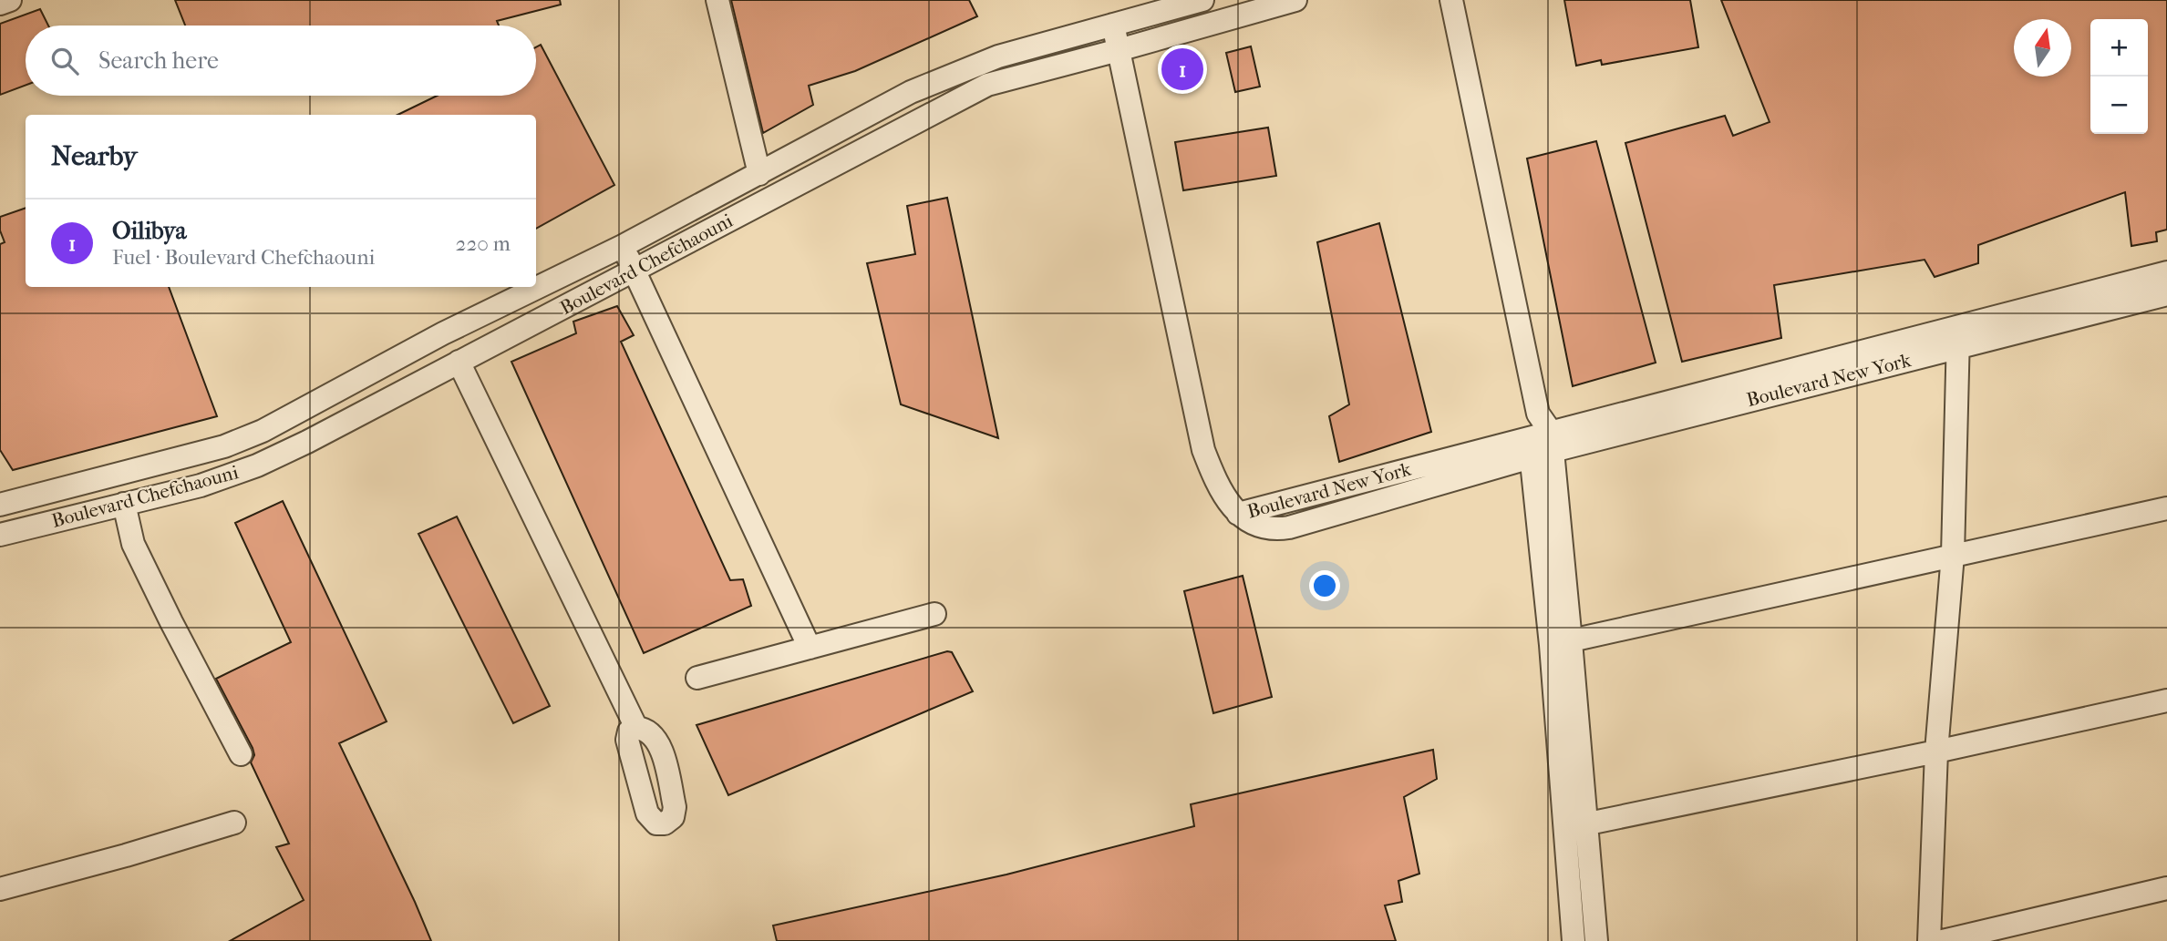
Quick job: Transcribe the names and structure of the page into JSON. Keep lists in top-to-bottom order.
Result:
{
  "streets": {
    "street": ["Boulevard Chefchaouni", "Boulevard New York"]
  },
  "crossings": [
    ["Boulevard Chefchaouni", "Boulevard New York"]
  ],
  "north": "top",
  "page": {
    "map_buttons": ["+", "−"],
    "search": "Search here",
    "pins": "1",
    "heading": "Nearby",
    "list": [
      {
        "mark": "1",
        "name": "Oilibya",
        "note": "Fuel · Boulevard Chefchaouni",
        "value": "220 m"
      }
    ]
  }
}
